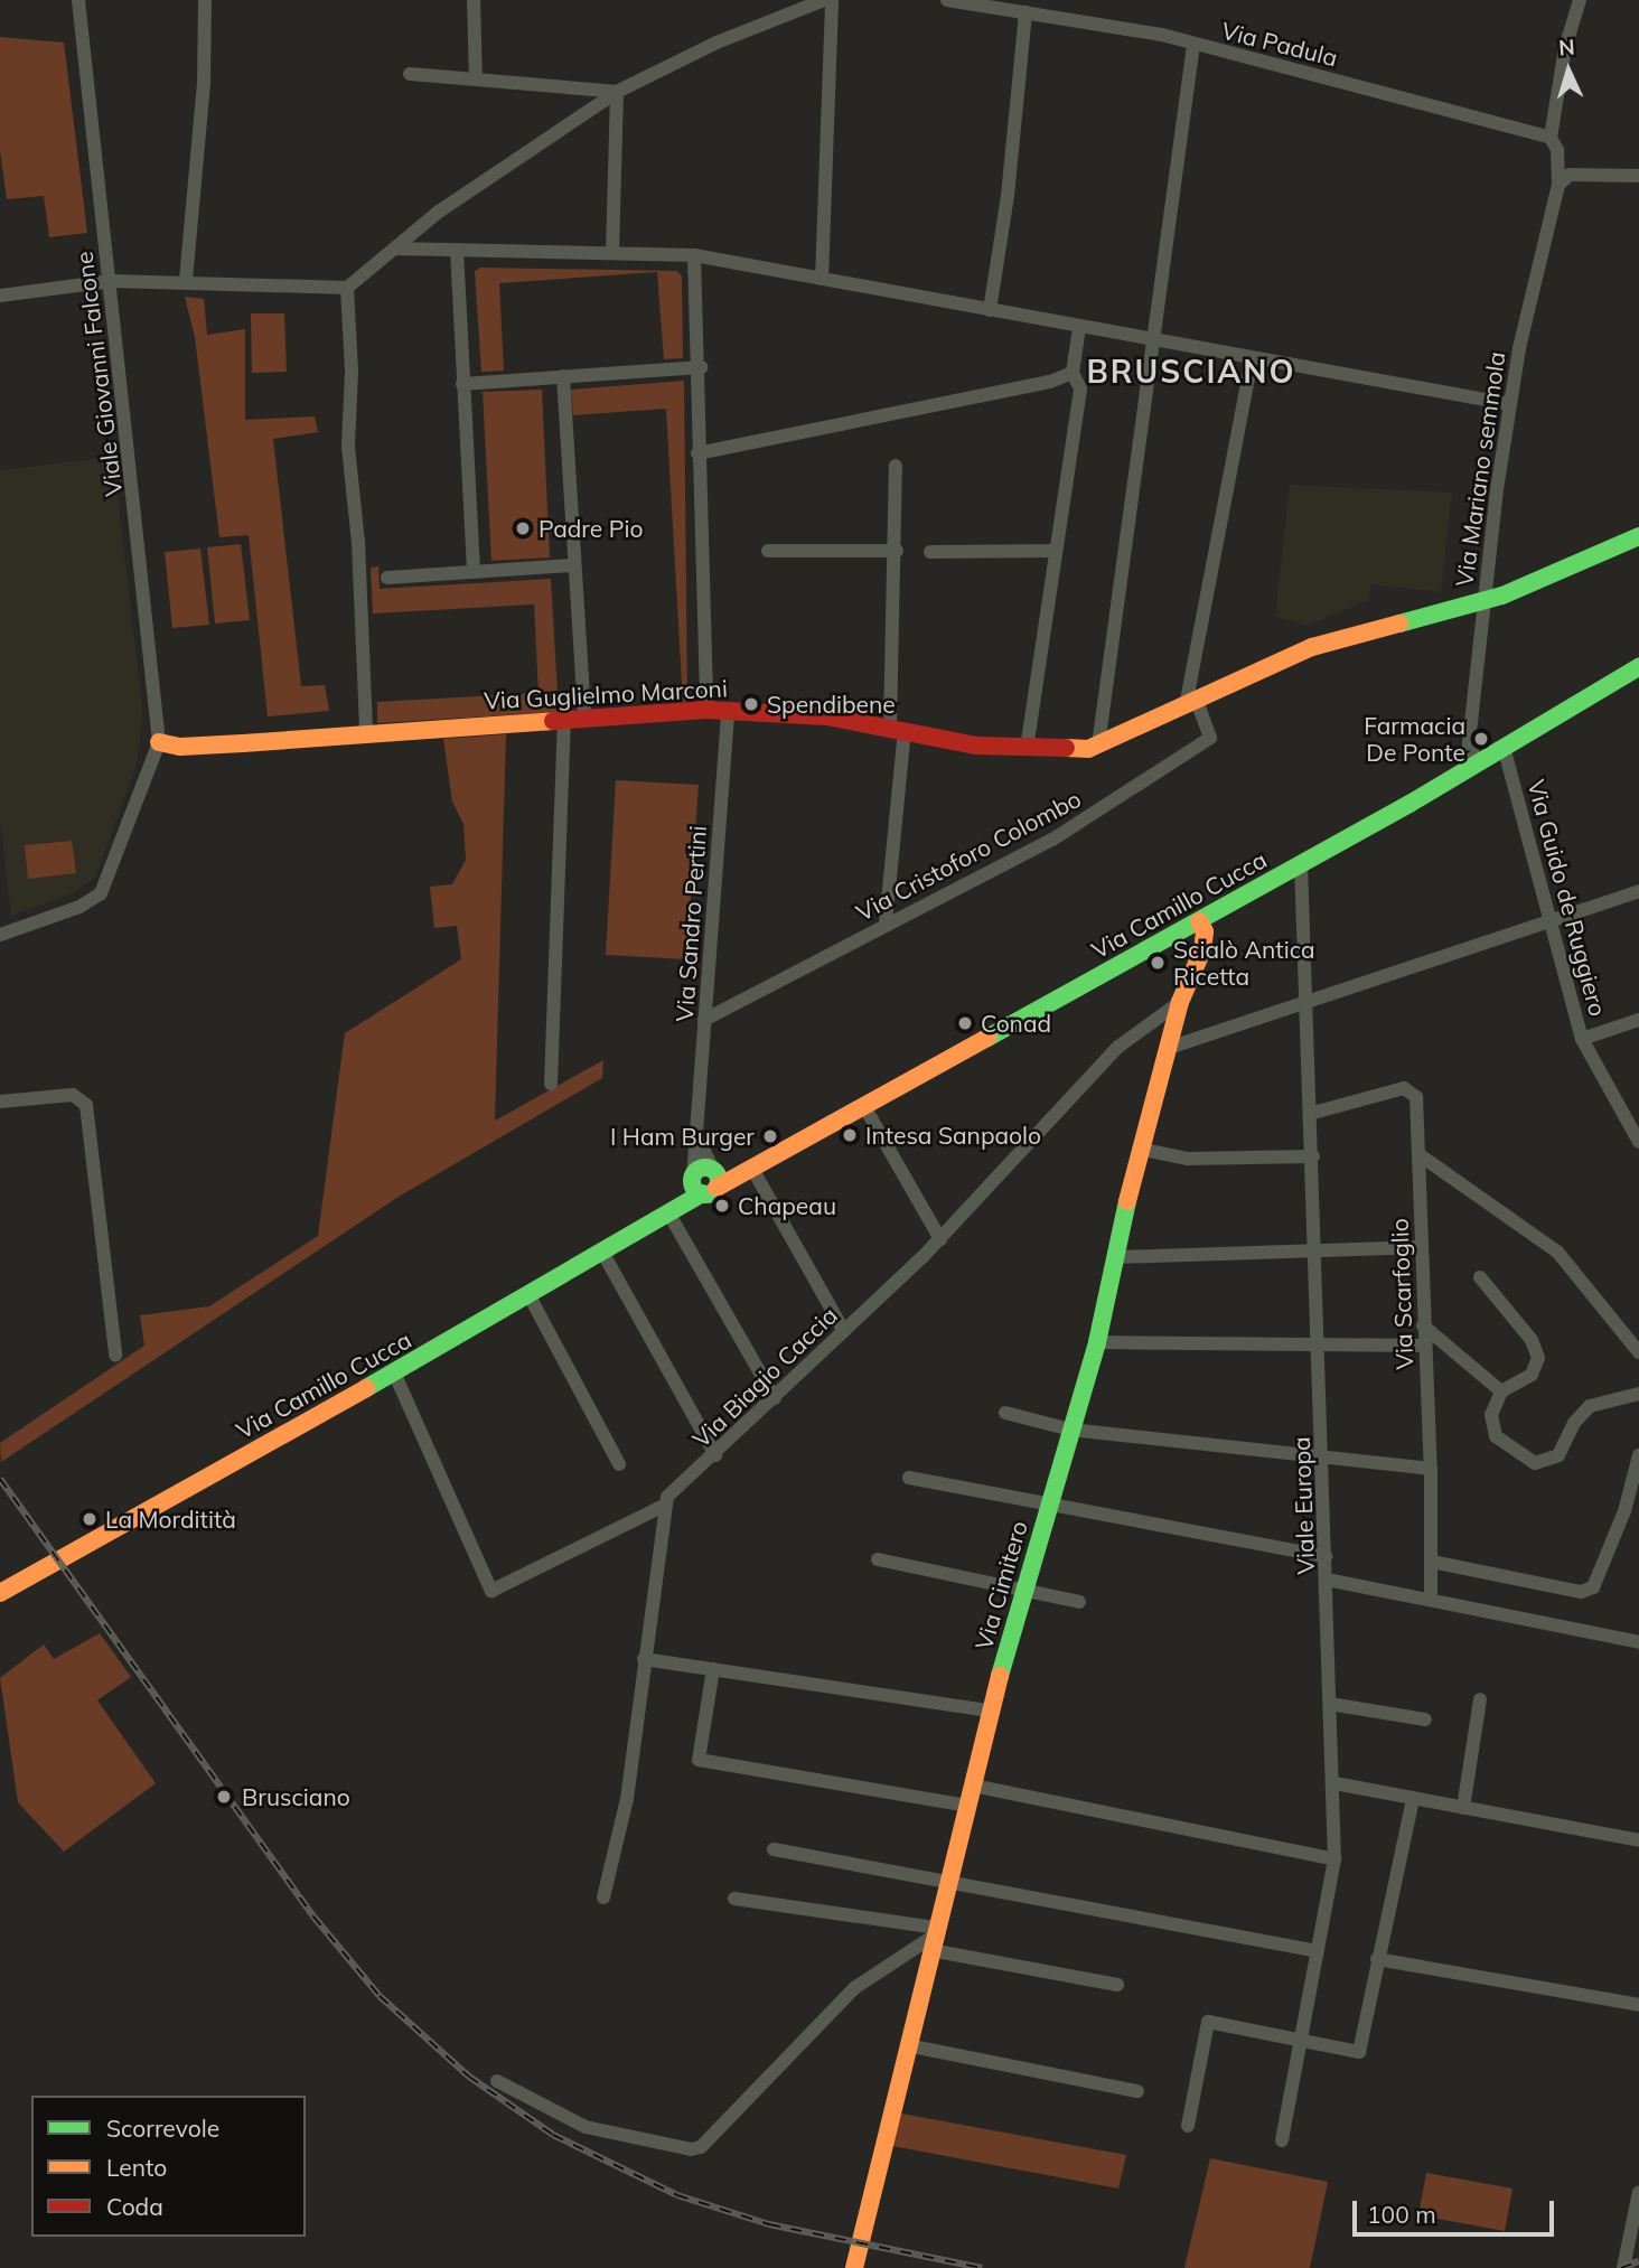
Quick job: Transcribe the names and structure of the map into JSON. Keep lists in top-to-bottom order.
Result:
{
  "streets": {
    "street": [
      "Via Padula",
      "Viale Giovanni Falcone",
      "Via Mariano semmola",
      "Via Guglielmo Marconi",
      "Via Cristoforo Colombo",
      "Via Guido de Ruggiero",
      "Via Camillo Cucca",
      "Via Sandro Pertini",
      "Via Scarfoglio",
      "Via Biagio Caccia",
      "Viale Europa",
      "Via Cimitero"
    ]
  },
  "crossings": [
    ["Viale Giovanni Falcone", "Via Guglielmo Marconi"],
    ["Via Mariano semmola", "Via Camillo Cucca"],
    ["Via Guglielmo Marconi", "Via Sandro Pertini"],
    ["Via Cristoforo Colombo", "Via Sandro Pertini"],
    ["Via Guido de Ruggiero", "Via Camillo Cucca"],
    ["Via Camillo Cucca", "Via Sandro Pertini"],
    ["Via Camillo Cucca", "Viale Europa"],
    ["Via Camillo Cucca", "Via Cimitero"],
    ["Via Scarfoglio", "Viale Europa"],
    ["Via Biagio Caccia", "Via Cimitero"]
  ],
  "districts": ["BRUSCIANO"],
  "places": [
    "Padre Pio",
    "Spendibene",
    "Farmacia De Ponte",
    "Scialò Antica Ricetta",
    "Conad",
    "Intesa Sanpaolo",
    "I Ham Burger",
    "Chapeau",
    "La Morditità",
    "Brusciano"
  ],
  "legend": ["Scorrevole", "Lento", "Coda"],
  "scale_bar": "100 m",
  "north": "top"
}
